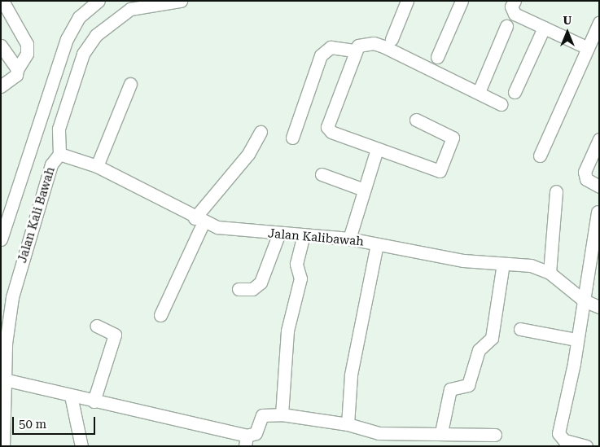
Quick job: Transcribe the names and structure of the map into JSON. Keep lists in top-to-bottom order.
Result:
{
  "streets": {
    "street": ["Jalan Kali Bawah", "Jalan Kalibawah"]
  },
  "crossings": [
    ["Jalan Kali Bawah", "Jalan Kalibawah"]
  ],
  "scale_bar": "50 m",
  "north": "top"
}
